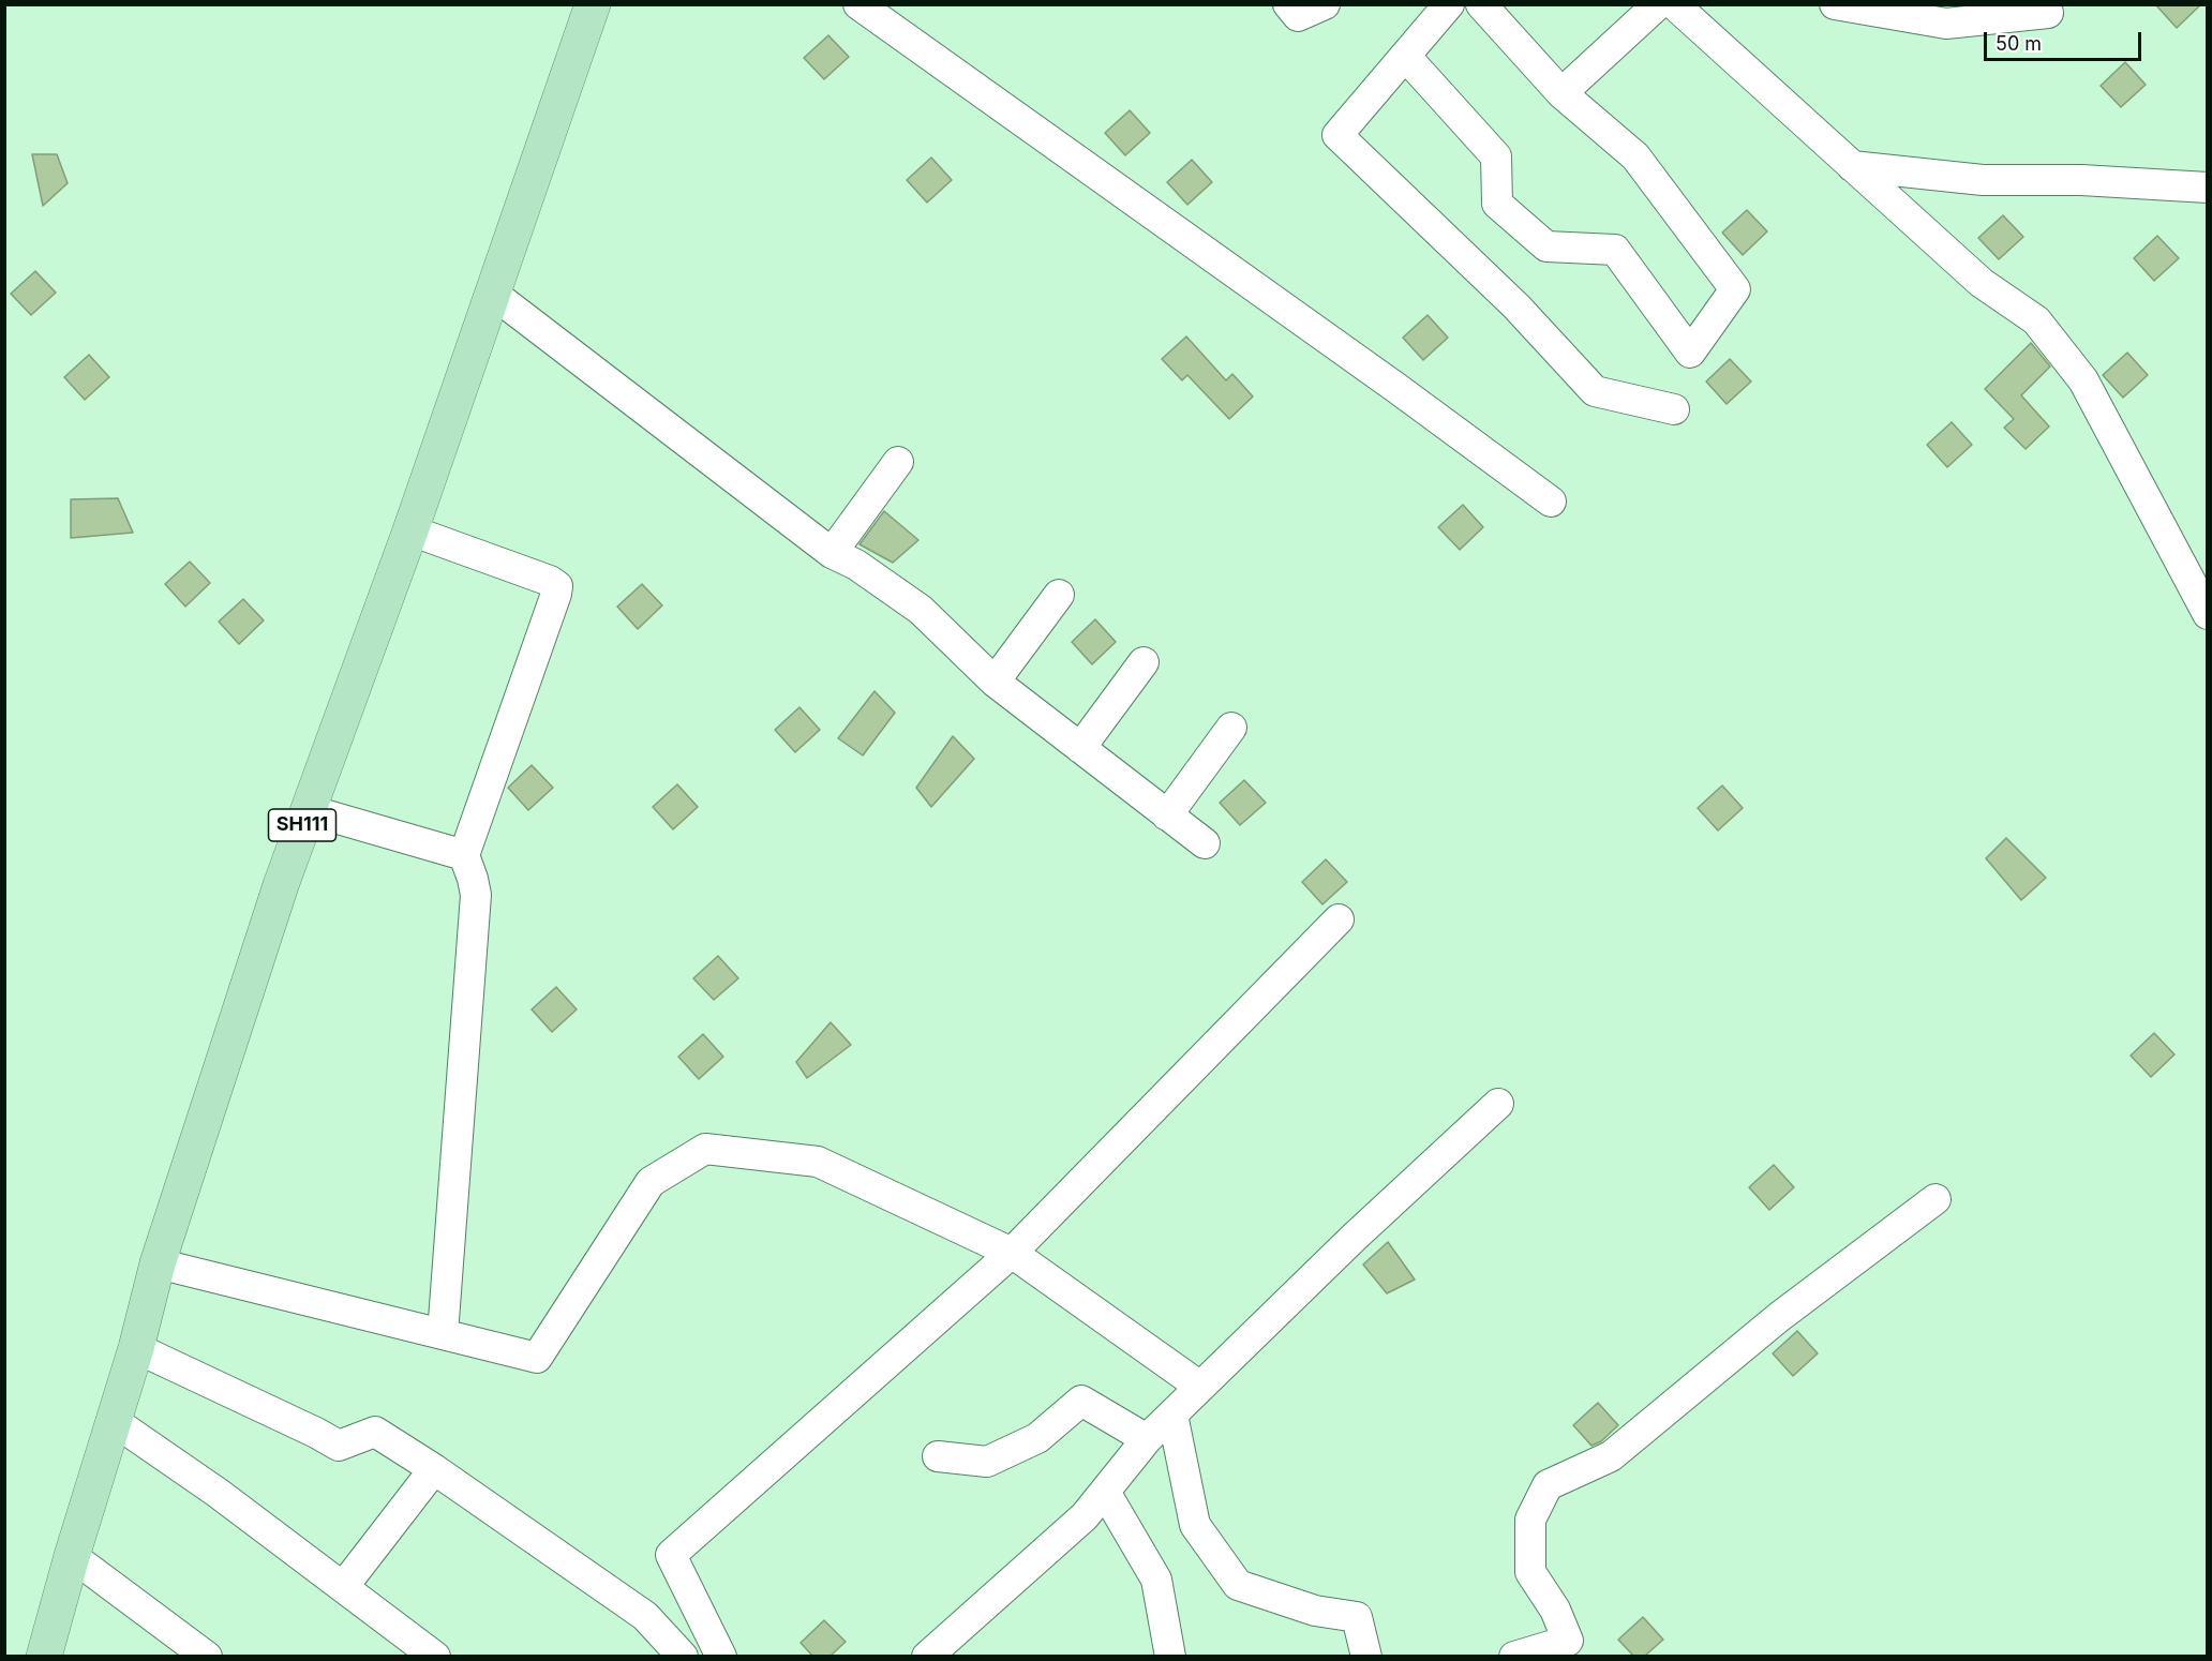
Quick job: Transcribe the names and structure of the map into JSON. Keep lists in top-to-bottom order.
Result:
{
  "streets": {
    "main road": ["SH111"]
  },
  "scale_bar": "50 m"
}
